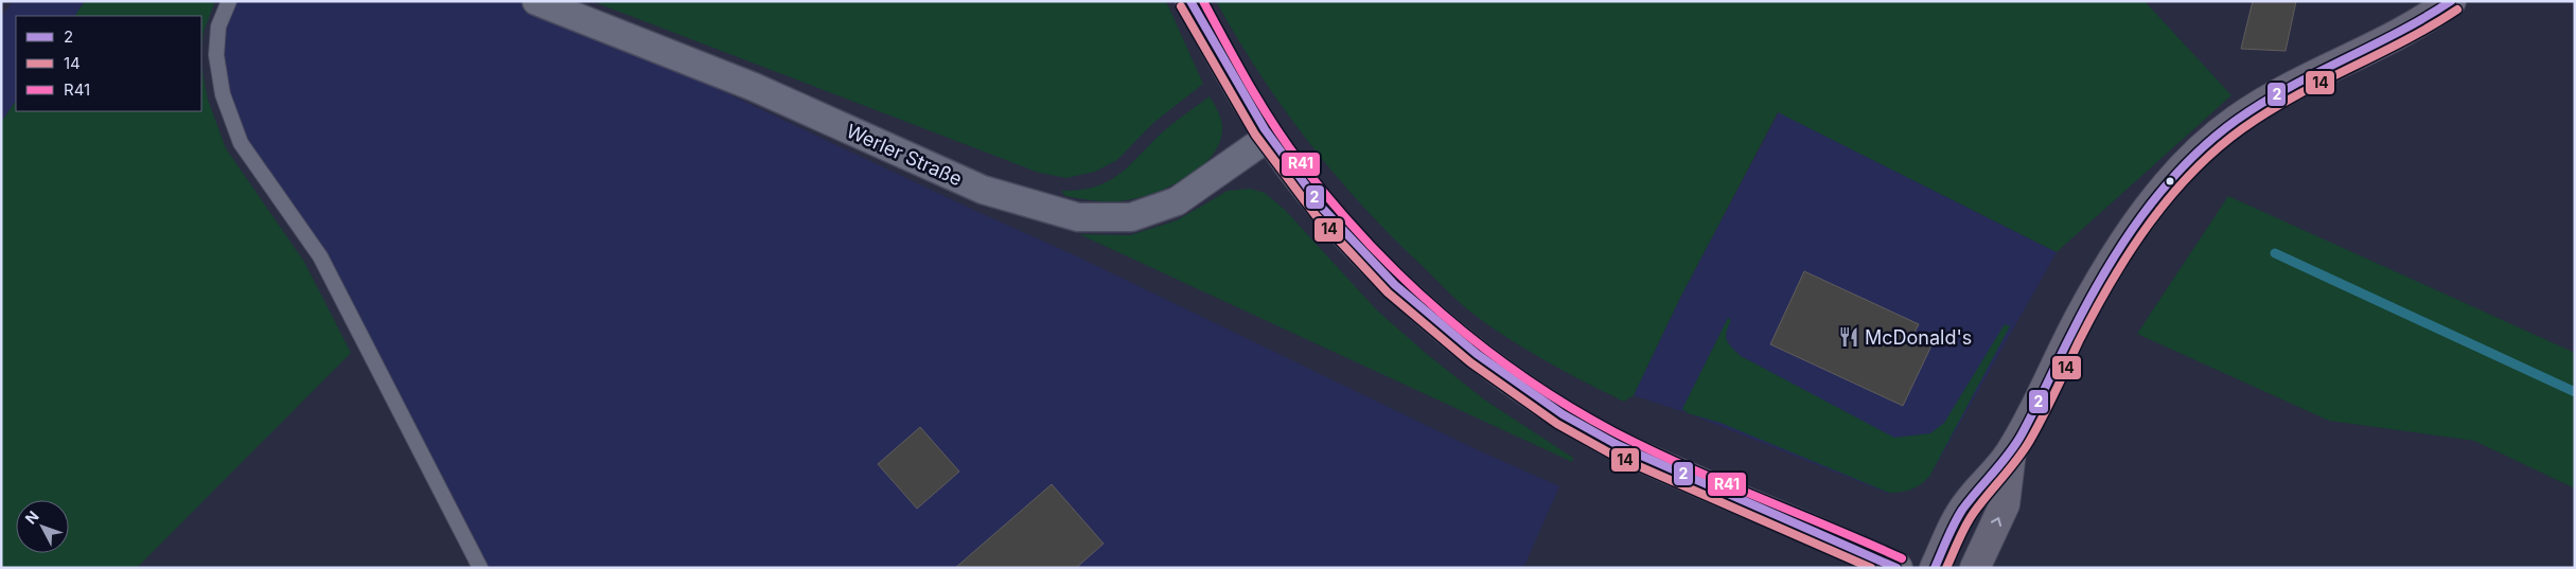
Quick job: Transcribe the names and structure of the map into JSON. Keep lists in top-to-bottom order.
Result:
{
  "streets": {
    "street": ["Werler Straße"]
  },
  "places": {
    "restaurant": ["McDonald's"]
  },
  "lines": ["transit line 2", "transit line R41", "transit line 14"],
  "legend": ["2", "14", "R41"],
  "north": "top left"
}
